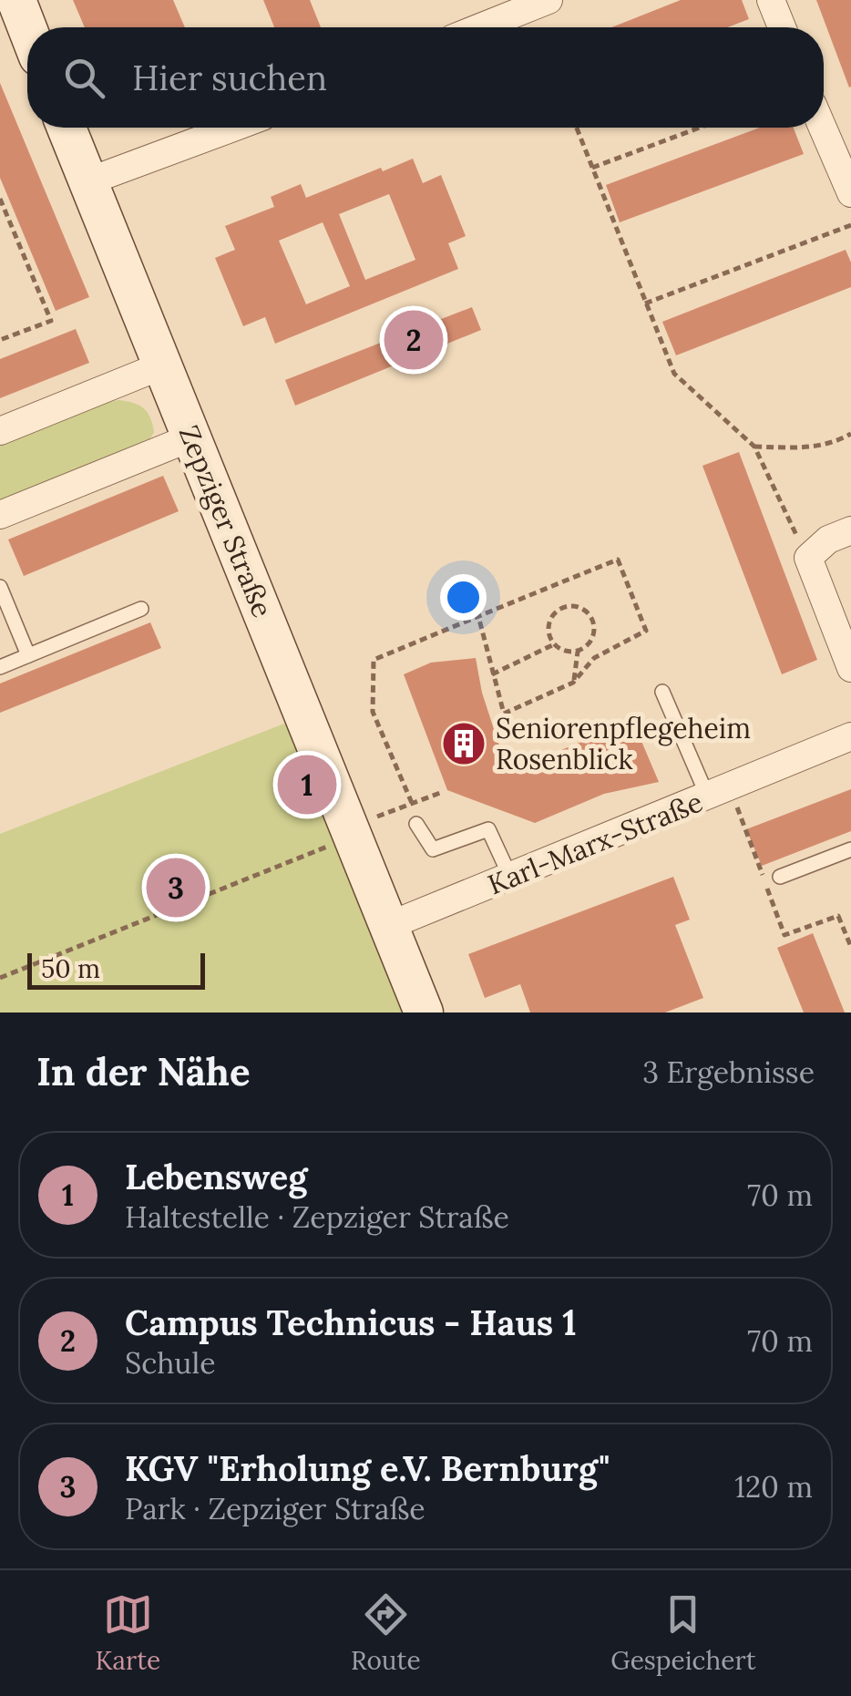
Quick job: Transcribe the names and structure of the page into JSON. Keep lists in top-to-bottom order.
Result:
{
  "streets": {
    "street": ["Zepziger Straße", "Karl-Marx-Straße"]
  },
  "crossings": [
    ["Zepziger Straße", "Karl-Marx-Straße"]
  ],
  "places": {
    "building": ["Seniorenpflegeheim Rosenblick"]
  },
  "scale_bar": "50 m",
  "page": {
    "search": "Hier suchen",
    "pins": ["2", "1", "3"],
    "scale": "50 m",
    "heading": ["In der Nähe", "3 Ergebnisse"],
    "list": [
      {
        "mark": "1",
        "name": "Lebensweg",
        "note": "Haltestelle · Zepziger Straße",
        "value": "70 m"
      },
      {
        "mark": "2",
        "name": "Campus Technicus - Haus 1",
        "note": "Schule",
        "value": "70 m"
      },
      {
        "mark": "3",
        "name": "KGV \"Erholung e.V. Bernburg\"",
        "note": "Park · Zepziger Straße",
        "value": "120 m"
      }
    ],
    "nav": ["Karte", "Route", "Gespeichert"]
  }
}
